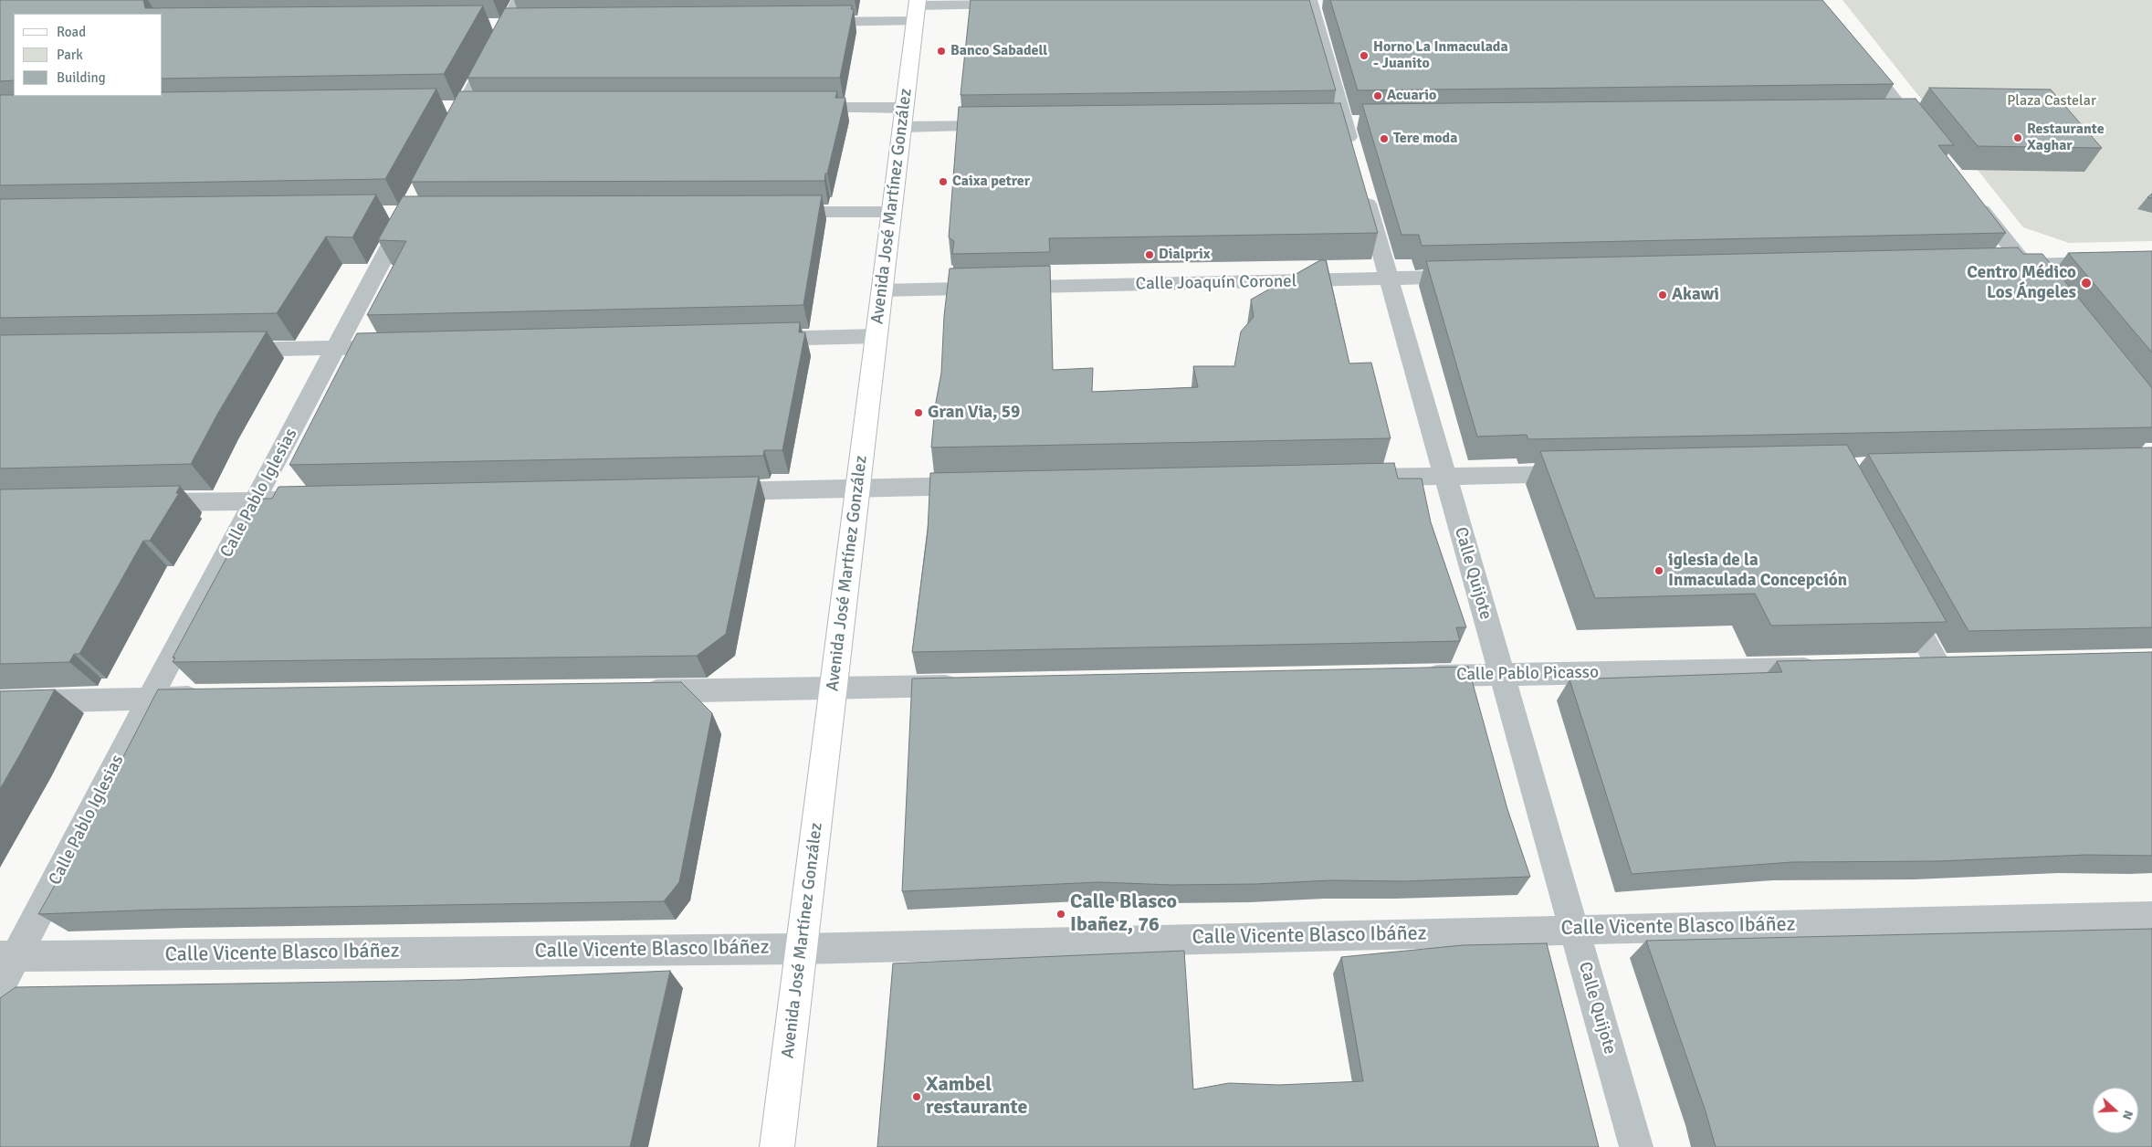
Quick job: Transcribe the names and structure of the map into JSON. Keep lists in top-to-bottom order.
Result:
{
  "streets": {
    "street": [
      "Avenida José Martínez González",
      "Calle Joaquín Coronel",
      "Calle Pablo Iglesias",
      "Calle Quijote",
      "Calle Pablo Picasso",
      "Calle Vicente Blasco Ibáñez"
    ]
  },
  "crossings": [
    ["Avenida José Martínez González", "Calle Joaquín Coronel"],
    ["Avenida José Martínez González", "Calle Vicente Blasco Ibáñez"],
    ["Calle Joaquín Coronel", "Calle Quijote"],
    ["Calle Pablo Iglesias", "Calle Vicente Blasco Ibáñez"],
    ["Calle Quijote", "Calle Pablo Picasso"],
    ["Calle Quijote", "Calle Vicente Blasco Ibáñez"]
  ],
  "parks": ["Plaza Castelar"],
  "places": [
    "Banco Sabadell",
    "Horno La Inmaculada - Juanito",
    "Acuario",
    "Restaurante Xaghar",
    "Tere moda",
    "Caixa petrer",
    "Dialprix",
    "Centro Médico Los Ángeles",
    "Akawi",
    "Gran Via, 59",
    "iglesia de la Inmaculada Concepción",
    "Calle Blasco Ibañez, 76",
    "Xambel restaurante"
  ],
  "legend": ["Road", "Park", "Building"],
  "north": "right"
}
